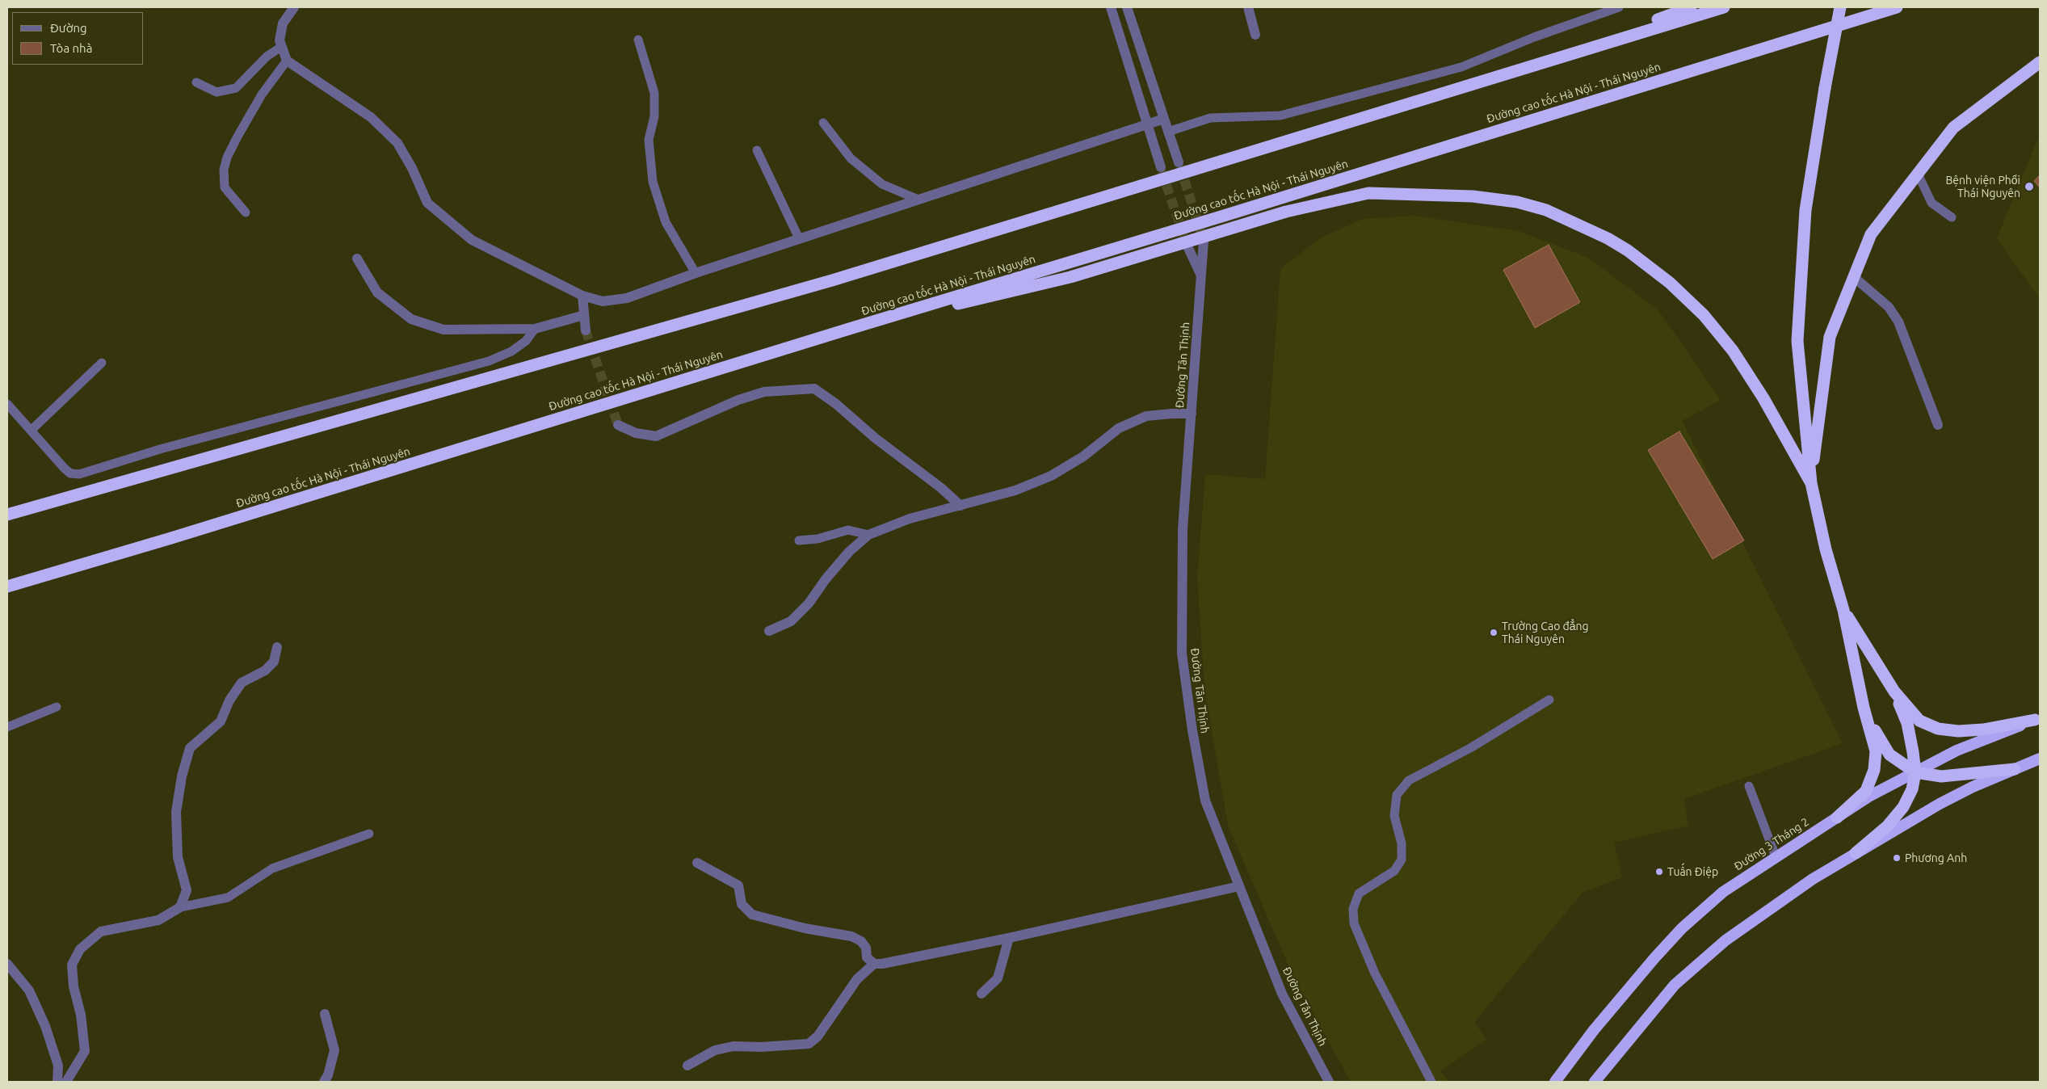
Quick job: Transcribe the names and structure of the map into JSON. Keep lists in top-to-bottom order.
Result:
{
  "streets": {
    "highway": ["Đường cao tốc Hà Nội - Thái Nguyên", "Đường 3 Tháng 2"],
    "street": ["Đường Tân Thịnh"]
  },
  "places": [
    "Bệnh viện Phổi Thái Nguyên",
    "Trường Cao đẳng Thái Nguyên",
    "Phương Anh",
    "Tuấn Điệp"
  ],
  "legend": ["Đường", "Tòa nhà"]
}
